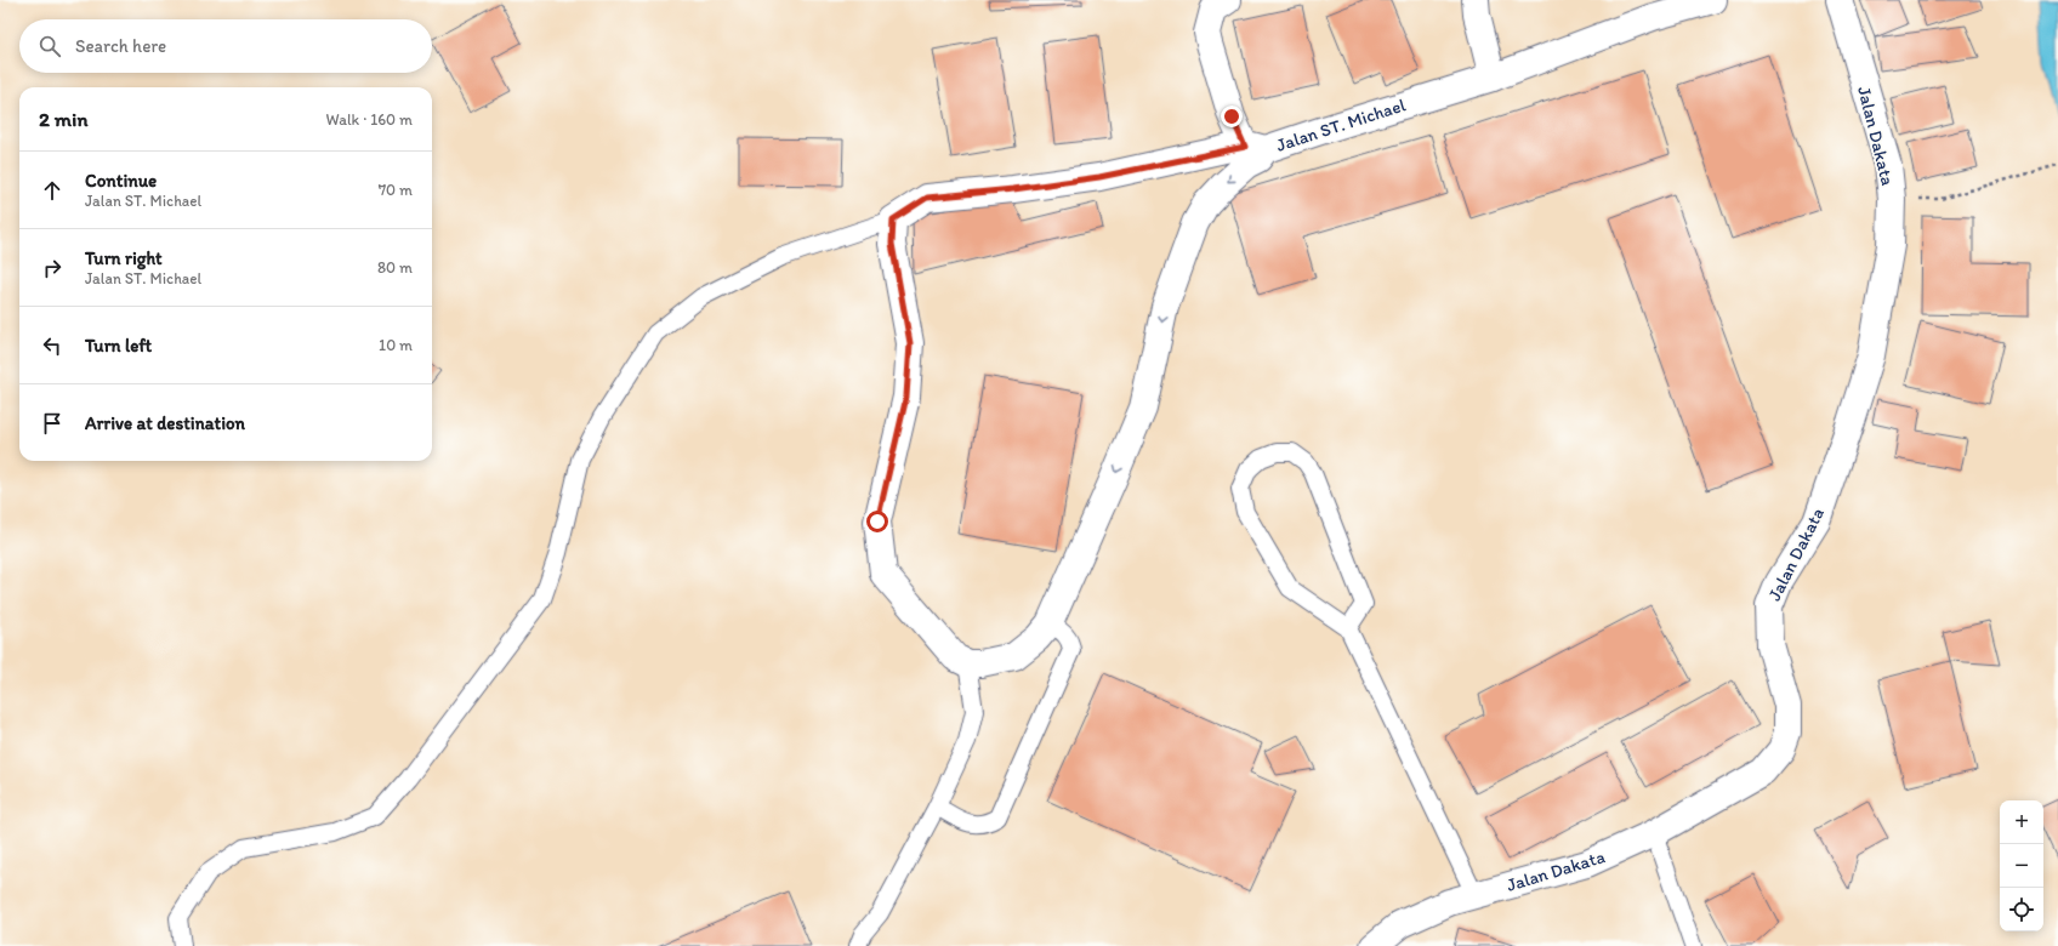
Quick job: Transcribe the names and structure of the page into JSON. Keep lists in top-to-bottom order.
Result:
{
  "streets": {
    "street": ["Jalan ST. Michael", "Jalan Dakata"]
  },
  "page": {
    "search": "Search here",
    "heading": ["2 min", "Walk · 160 m"],
    "list": [
      ["Continue", "Jalan ST. Michael", "70 m"],
      ["Turn right", "Jalan ST. Michael", "80 m"],
      ["Turn left", "10 m"],
      "Arrive at destination"
    ],
    "map_buttons": ["+", "−"]
  }
}
